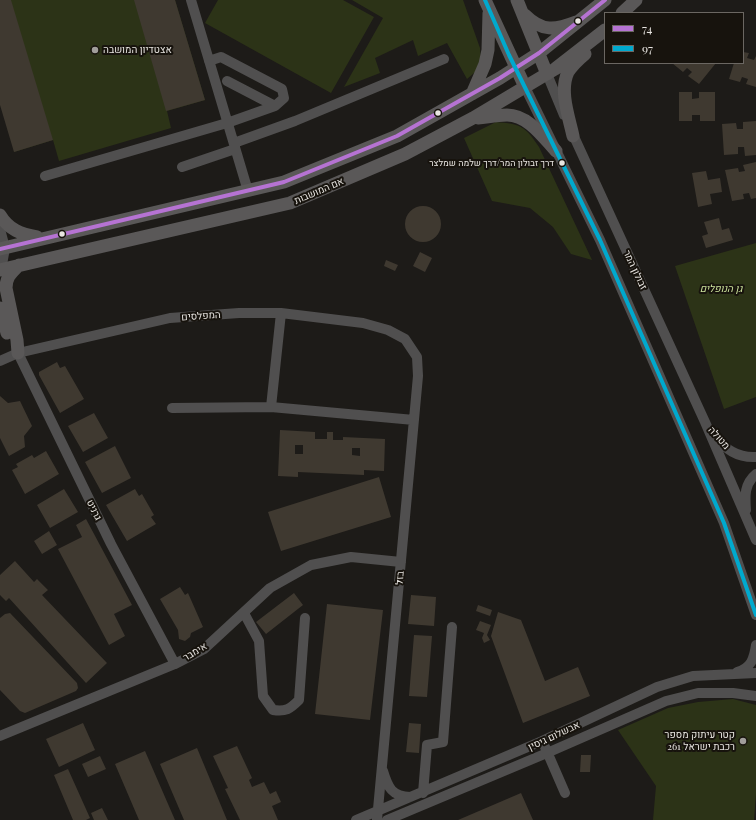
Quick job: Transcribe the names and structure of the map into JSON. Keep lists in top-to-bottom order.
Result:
{
  "streets": {
    "main road": ["אם המושבות", "זבולון המר"],
    "street": [
      "המפלסים",
      "מטולה",
      "גרניט",
      "בזל",
      "אימבר",
      "אבשלום גיסין"
    ]
  },
  "crossings": [
    ["אם המושבות", "זבולון המר"],
    ["זבולון המר", "מטולה"],
    ["המפלסים", "גרניט"],
    ["המפלסים", "בזל"],
    ["גרניט", "אימבר"],
    ["בזל", "אימבר"],
    ["בזל", "אבשלום גיסין"]
  ],
  "parks": ["גן הנופלים"],
  "places": ["אצטדיון המושבה", "דרך זבולון המר/דרך שלמה שמלצר", "קטר עיתוק מספר 261 רכבת ישראל"],
  "lines": ["transit line 74", "transit line 97"],
  "legend": ["74", "97"]
}
